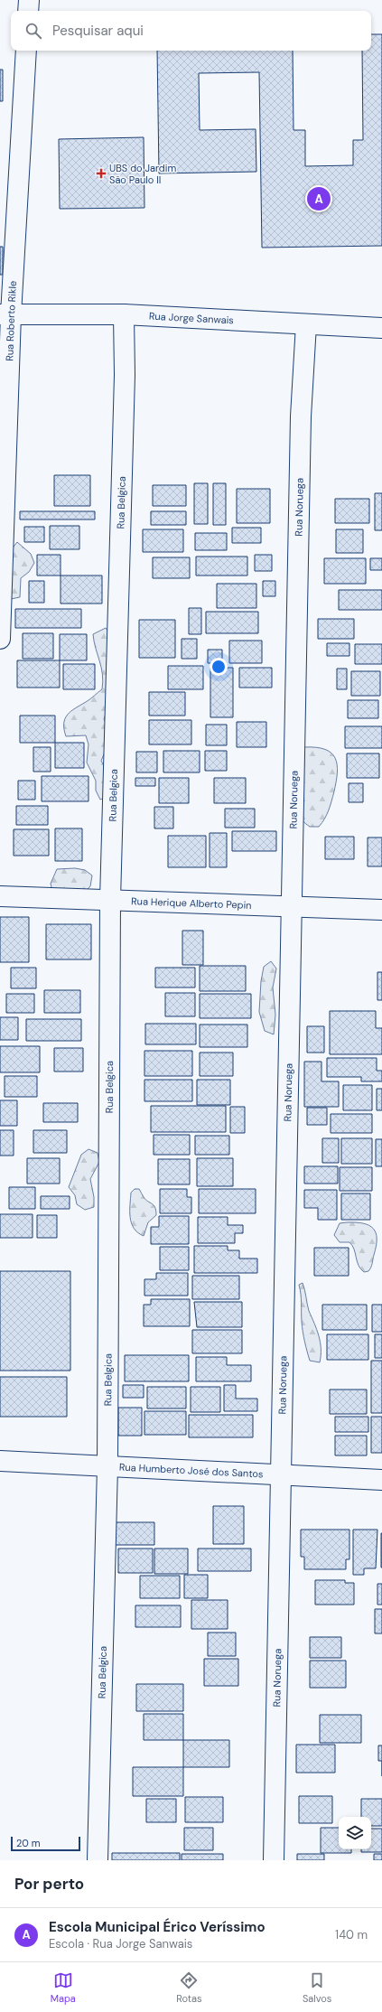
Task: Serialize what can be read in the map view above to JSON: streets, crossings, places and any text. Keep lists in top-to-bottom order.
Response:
{
  "streets": {
    "street": [
      "Rua Jorge Sanwais",
      "Rua Roberto Rikle",
      "Rua Belgica",
      "Rua Noruega",
      "Rua Herique Alberto Pepin",
      "Rua Humberto José dos Santos"
    ]
  },
  "crossings": [
    ["Rua Jorge Sanwais", "Rua Roberto Rikle"],
    ["Rua Jorge Sanwais", "Rua Belgica"],
    ["Rua Jorge Sanwais", "Rua Noruega"],
    ["Rua Belgica", "Rua Herique Alberto Pepin"],
    ["Rua Belgica", "Rua Humberto José dos Santos"],
    ["Rua Noruega", "Rua Herique Alberto Pepin"],
    ["Rua Noruega", "Rua Humberto José dos Santos"]
  ],
  "places": {
    "health": ["UBS do Jardim São Paulo II"]
  },
  "scale_bar": "20 m",
  "page": {
    "search": "Pesquisar aqui",
    "pins": "A",
    "scale": "20 m",
    "heading": "Por perto",
    "list": [
      {
        "mark": "A",
        "name": "Escola Municipal Érico Veríssimo",
        "note": "Escola · Rua Jorge Sanwais",
        "value": "140 m"
      }
    ],
    "nav": ["Mapa", "Rotas", "Salvos"]
  }
}
